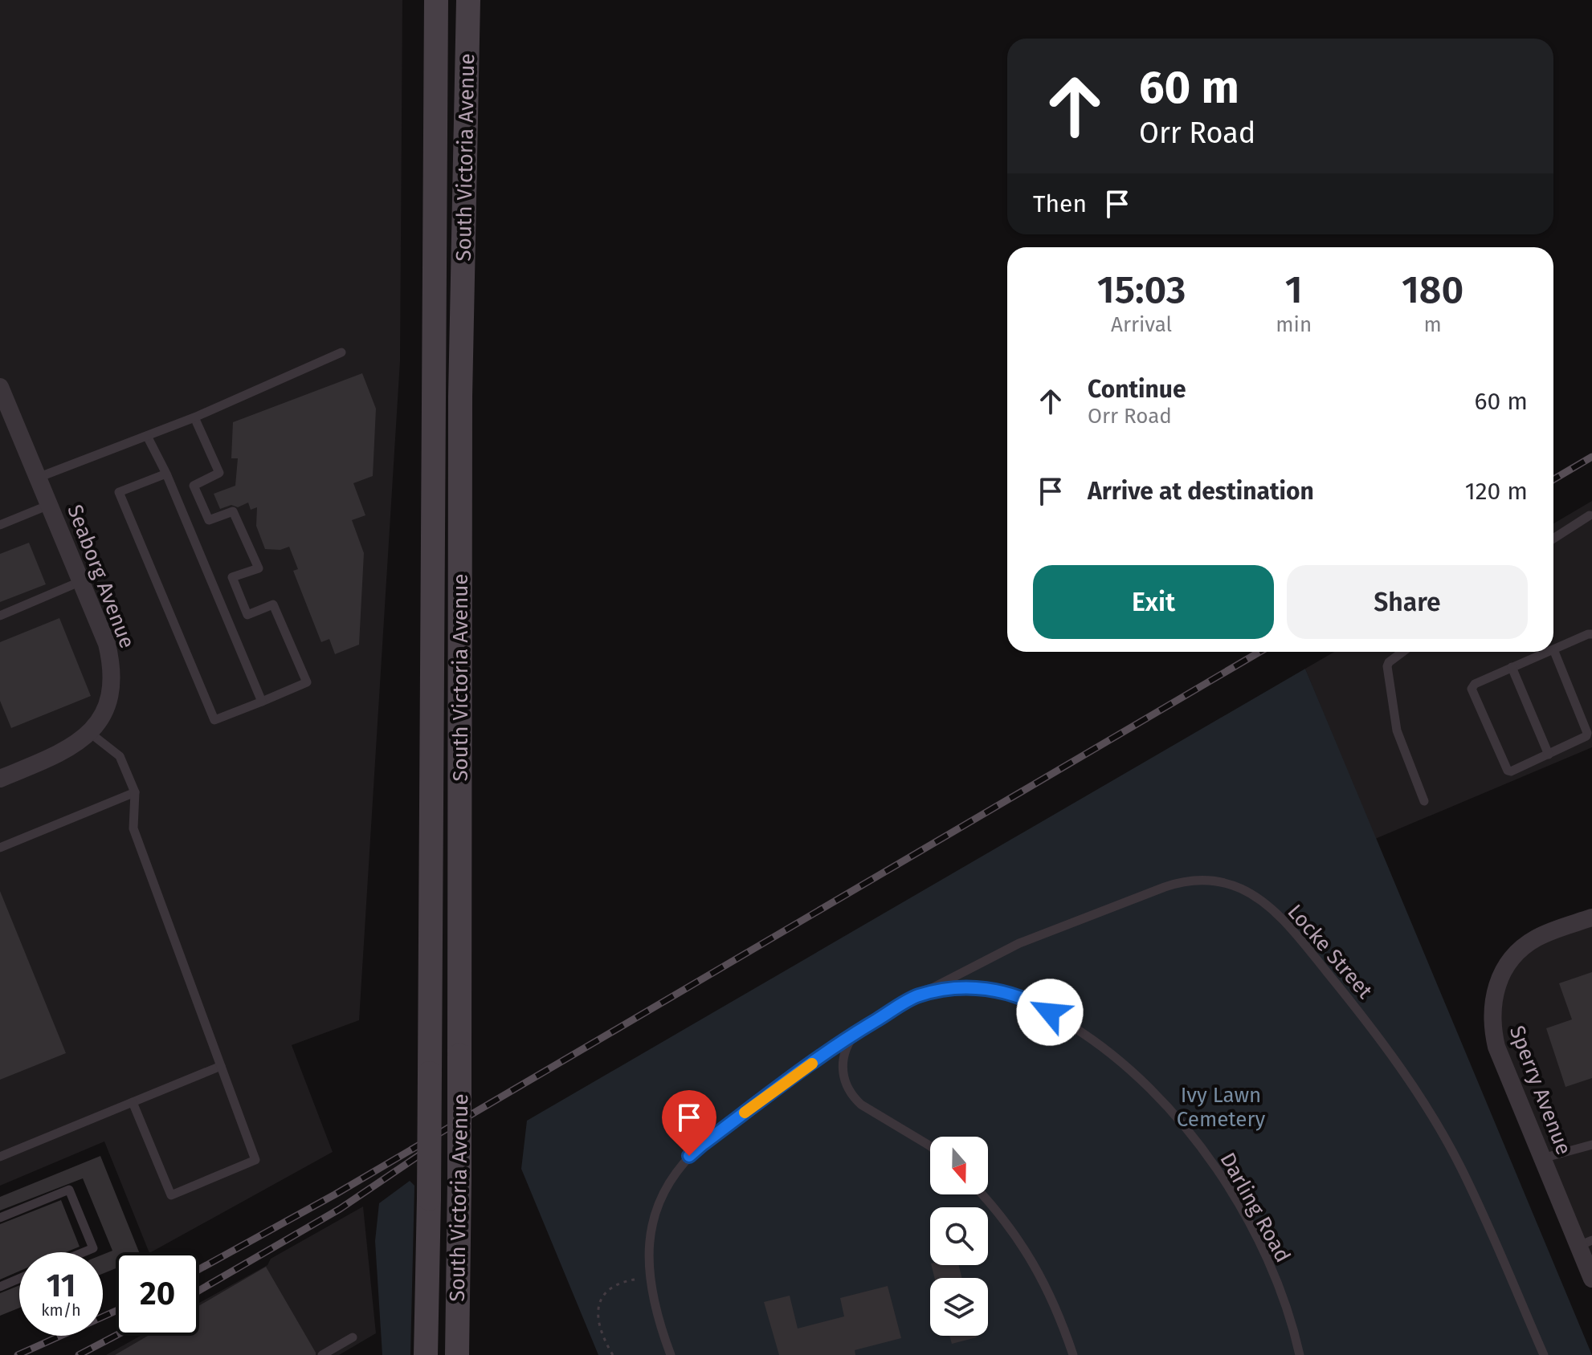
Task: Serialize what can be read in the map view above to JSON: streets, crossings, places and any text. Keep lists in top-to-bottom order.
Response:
{
  "streets": {
    "main road": ["South Victoria Avenue"],
    "street": ["Seaborg Avenue", "Sperry Avenue"],
    "lane": ["Locke Street", "Darling Road"]
  },
  "crossings": [
    ["Locke Street", "Darling Road"]
  ],
  "parks": ["Ivy Lawn Cemetery"],
  "north": "bottom",
  "page": {
    "turn": ["60 m", "Orr Road"],
    "then": "Then",
    "eta": [
      "15:03",
      "Arrival",
      "1",
      "min",
      "180",
      "m"
    ],
    "list": [
      {
        "name": "Continue",
        "note": "Orr Road",
        "value": "60 m"
      },
      {
        "name": "Arrive at destination",
        "value": "120 m"
      }
    ],
    "buttons": ["Exit", "Share"],
    "speed": "11 km/h",
    "limit": "20"
  }
}
